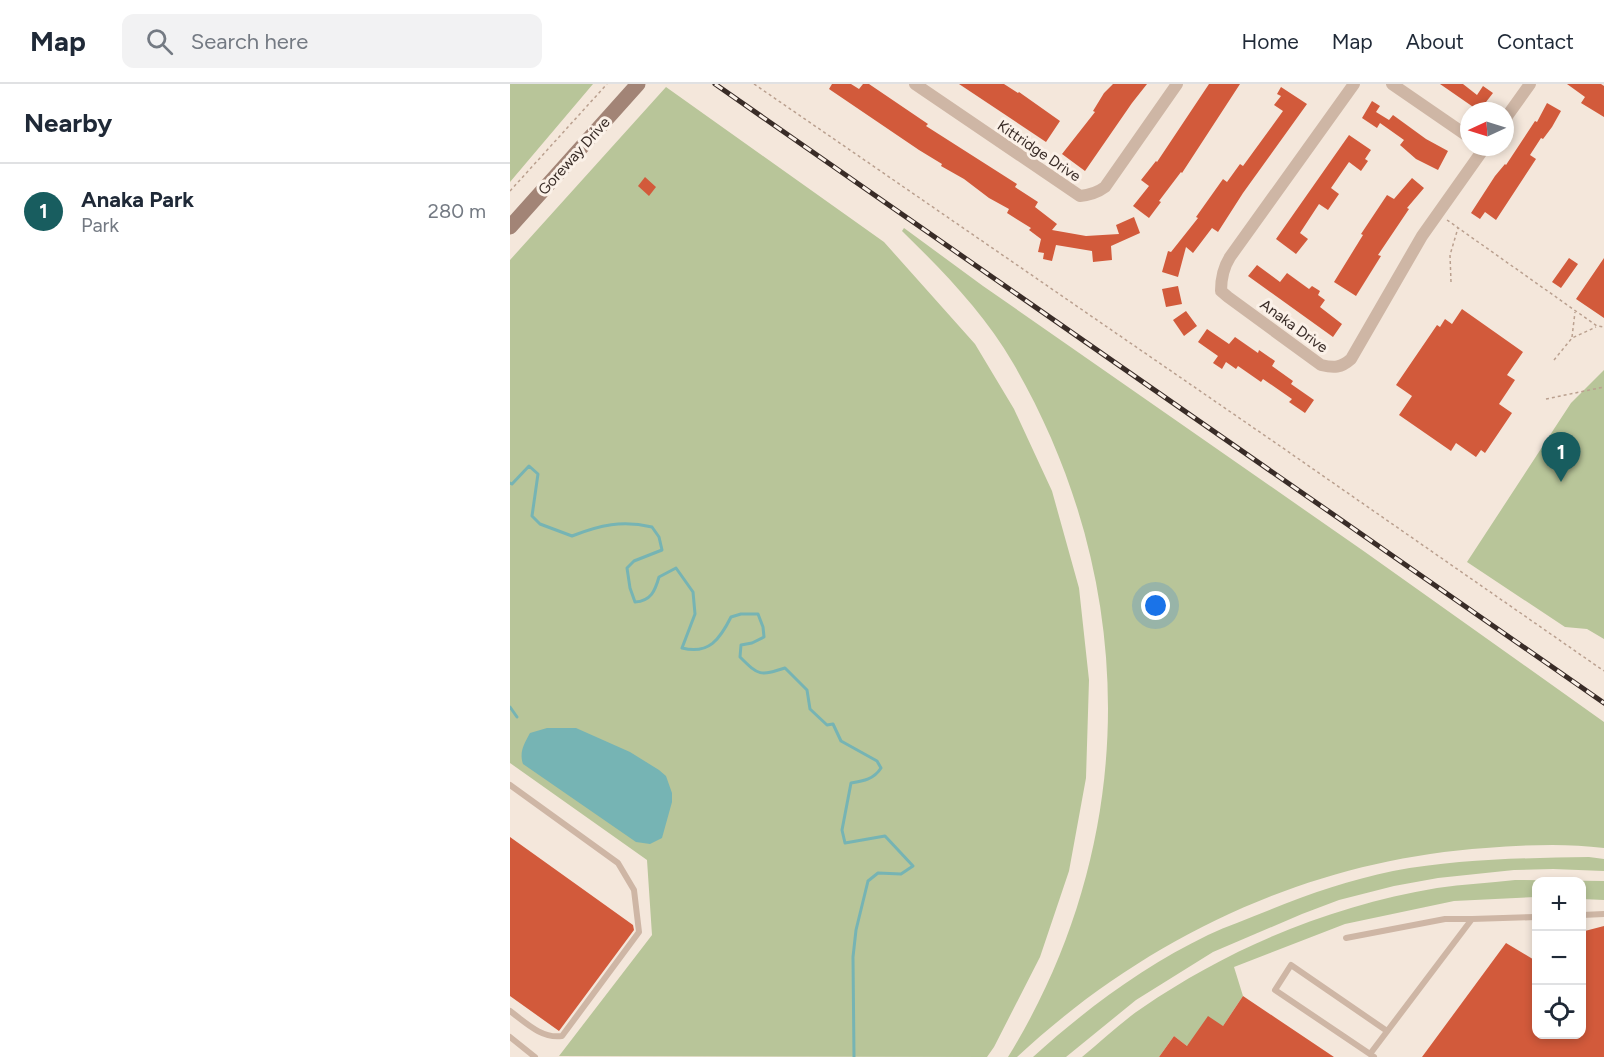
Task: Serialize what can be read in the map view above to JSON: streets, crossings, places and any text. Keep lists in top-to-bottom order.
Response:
{
  "streets": {
    "main road": ["Goreway Drive"],
    "street": ["Kittridge Drive", "Anaka Drive"]
  },
  "north": "left",
  "page": {
    "header": "Map",
    "search": "Search here",
    "nav": [
      "Home",
      "Map",
      "About",
      "Contact"
    ],
    "heading": "Nearby",
    "list": [
      {
        "mark": "1",
        "name": "Anaka Park",
        "note": "Park",
        "value": "280 m"
      }
    ],
    "pins": "1",
    "map_buttons": ["+", "−"]
  }
}
